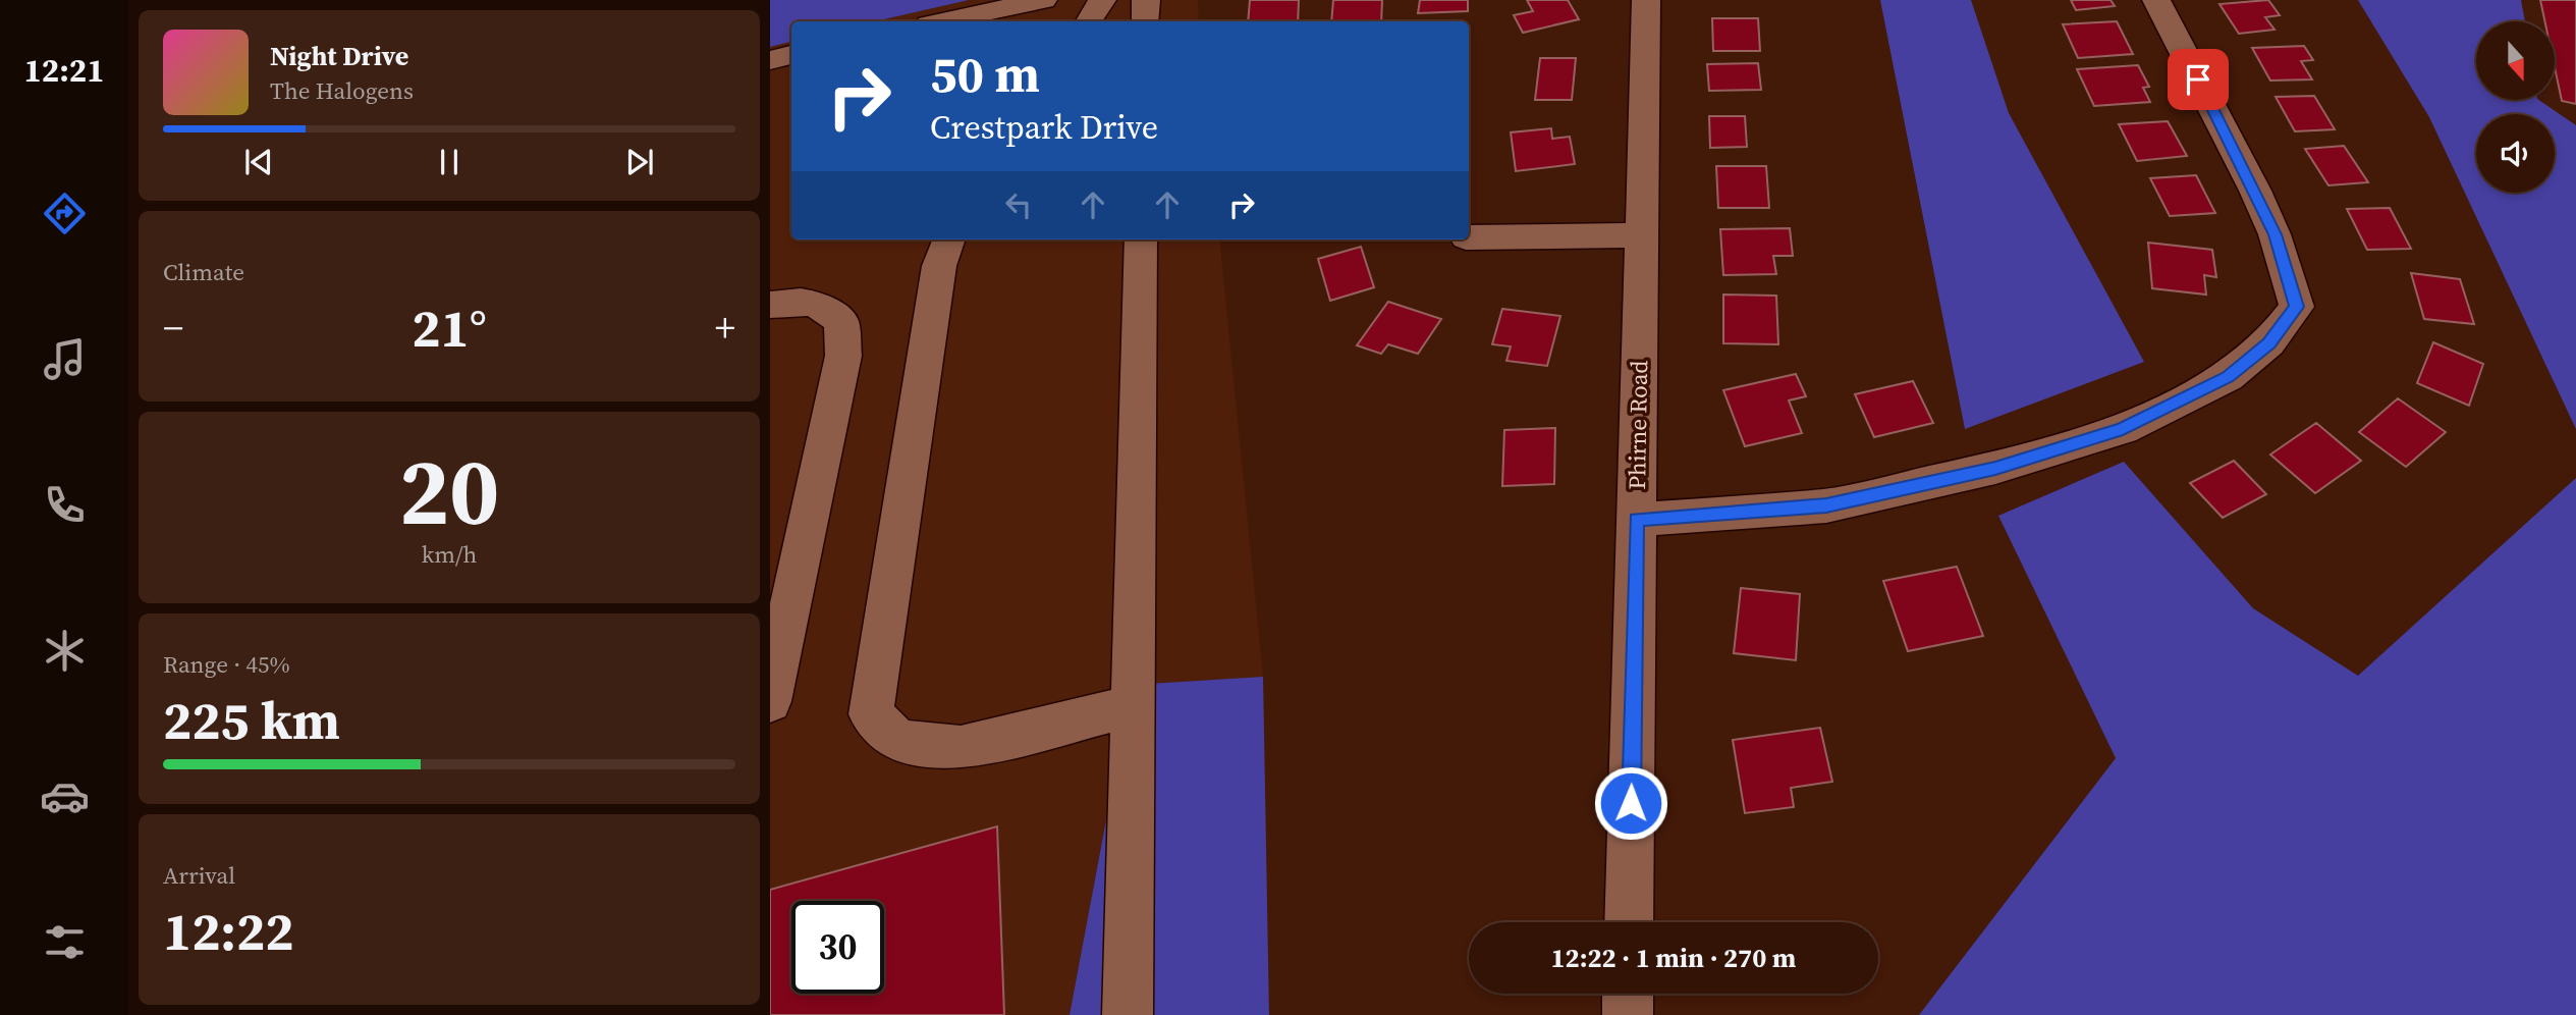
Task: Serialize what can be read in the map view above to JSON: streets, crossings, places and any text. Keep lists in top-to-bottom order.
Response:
{
  "streets": {
    "street": ["Phirne Road"]
  },
  "north": "bottom",
  "page": {
    "tabs": "12:21",
    "turn": ["50 m", "Crestpark Drive"],
    "song": ["Night Drive", "The Halogens"],
    "tile": [
      "Climate",
      ["20", "km/h"],
      ["Range · 45%", "225 km"],
      ["Arrival", "12:22"]
    ],
    "heat": ["−", "21°", "+"],
    "limit": "30",
    "trip": "12:22 · 1 min · 270 m"
  }
}
